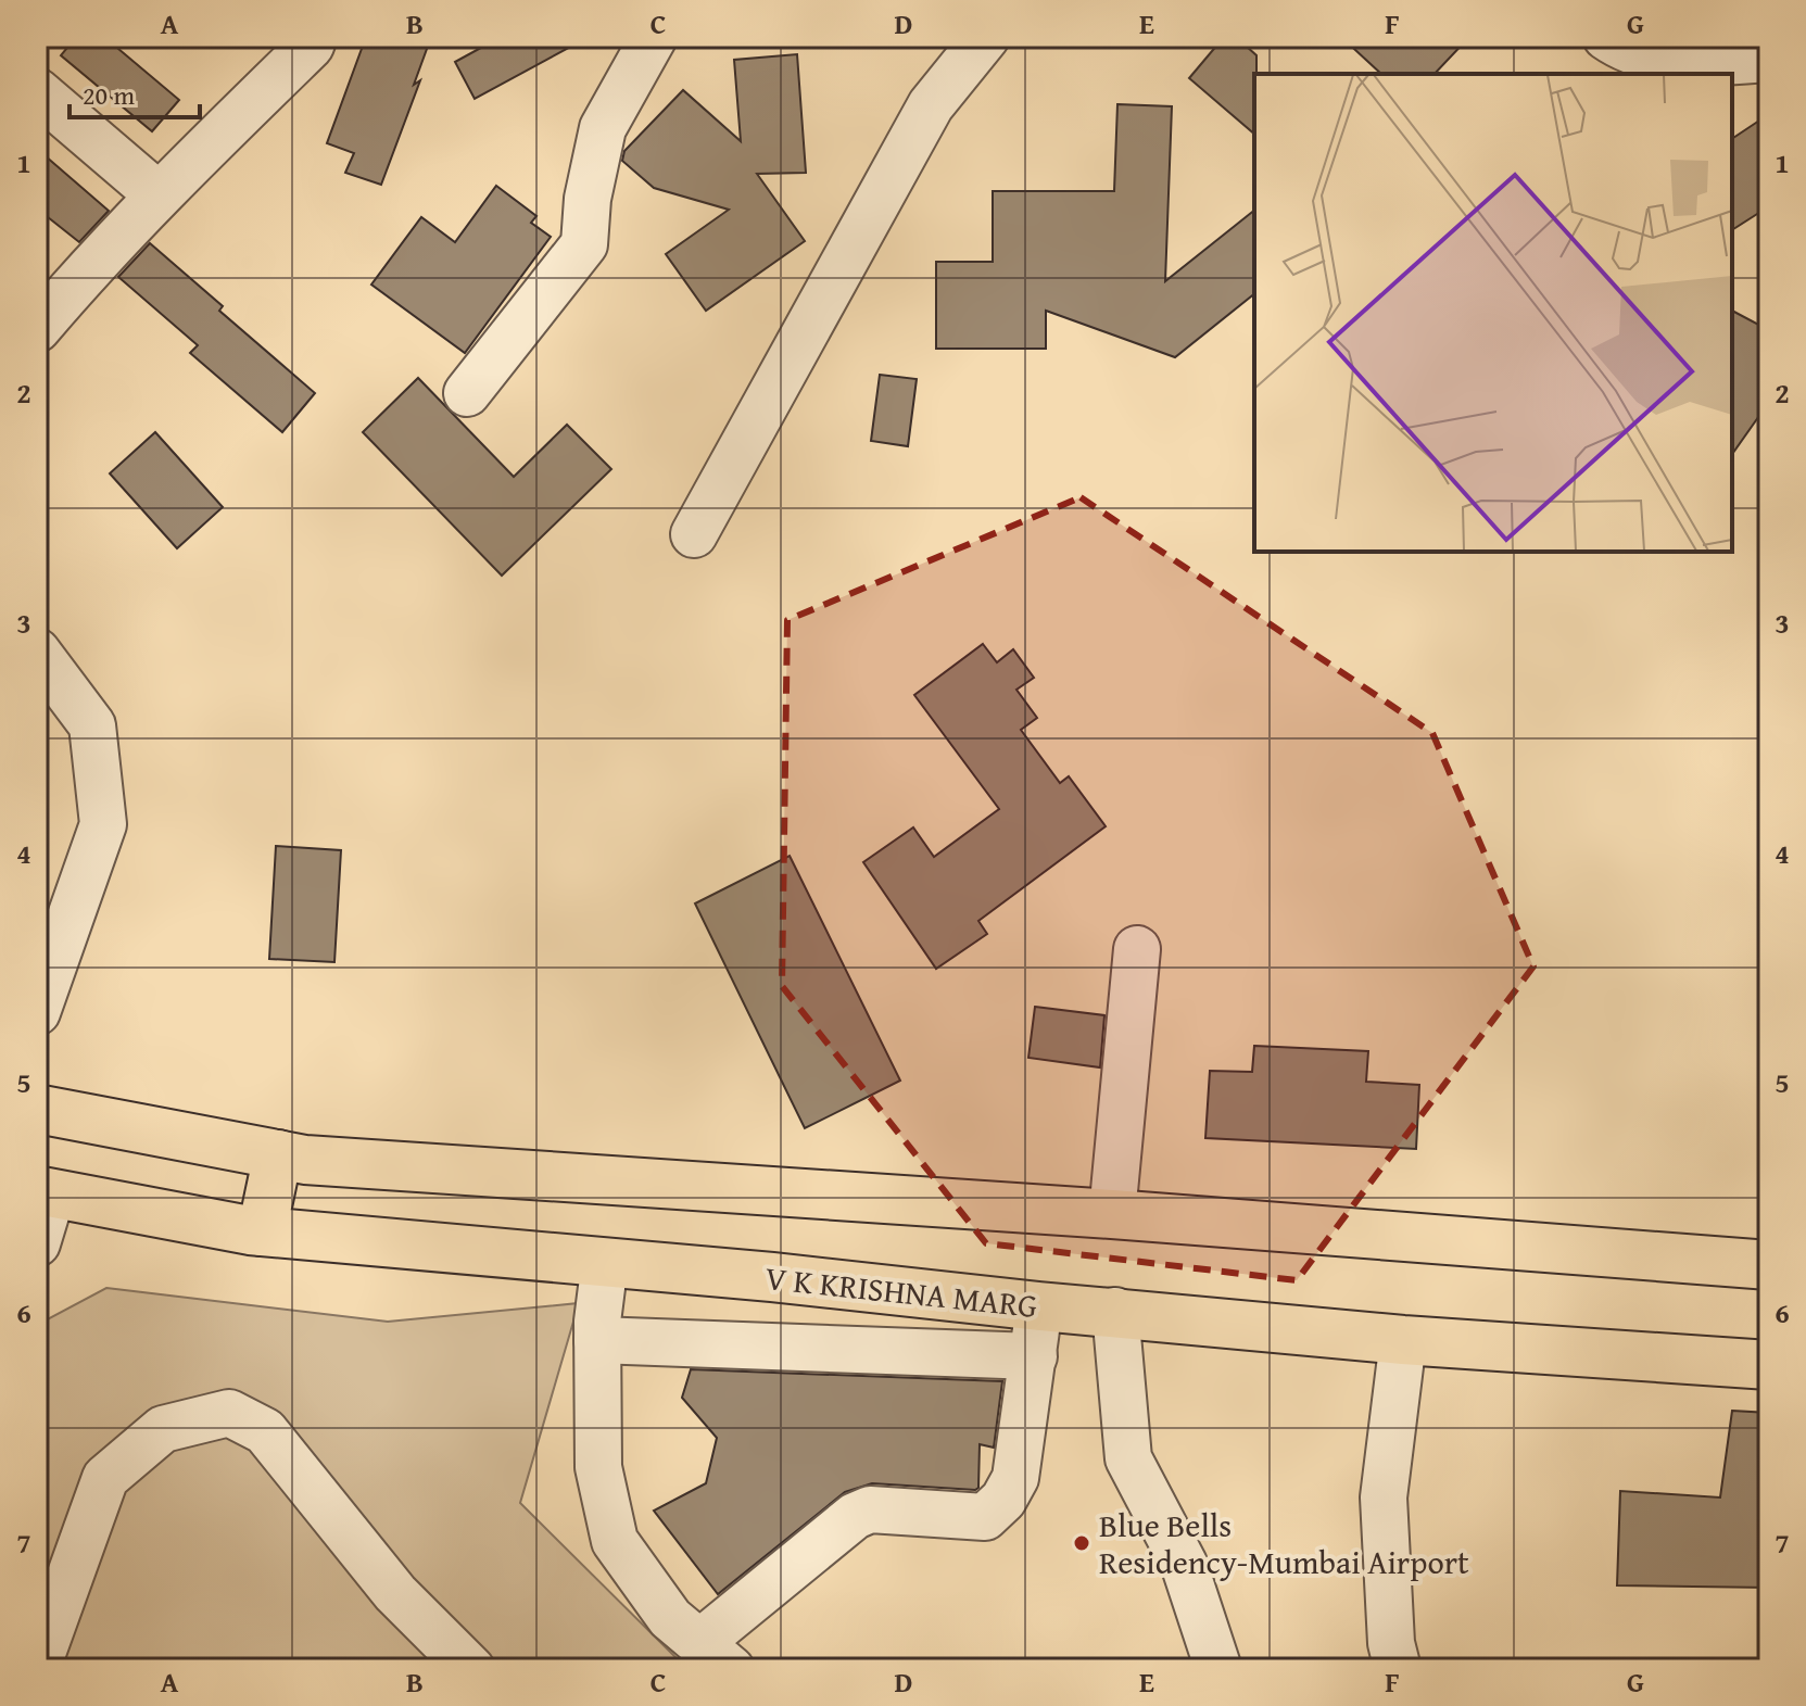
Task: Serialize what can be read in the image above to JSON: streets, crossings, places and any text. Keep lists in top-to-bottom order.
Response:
{
  "streets": {
    "main road": ["V K KRISHNA MARG"]
  },
  "places": ["Blue Bells Residency-Mumbai Airport"],
  "scale_bar": "20 m",
  "grid": {
    "columns": [
      "A",
      "B",
      "C",
      "D",
      "E",
      "F",
      "G"
    ],
    "rows": [
      "1",
      "2",
      "3",
      "4",
      "5",
      "6",
      "7"
    ]
  }
}
